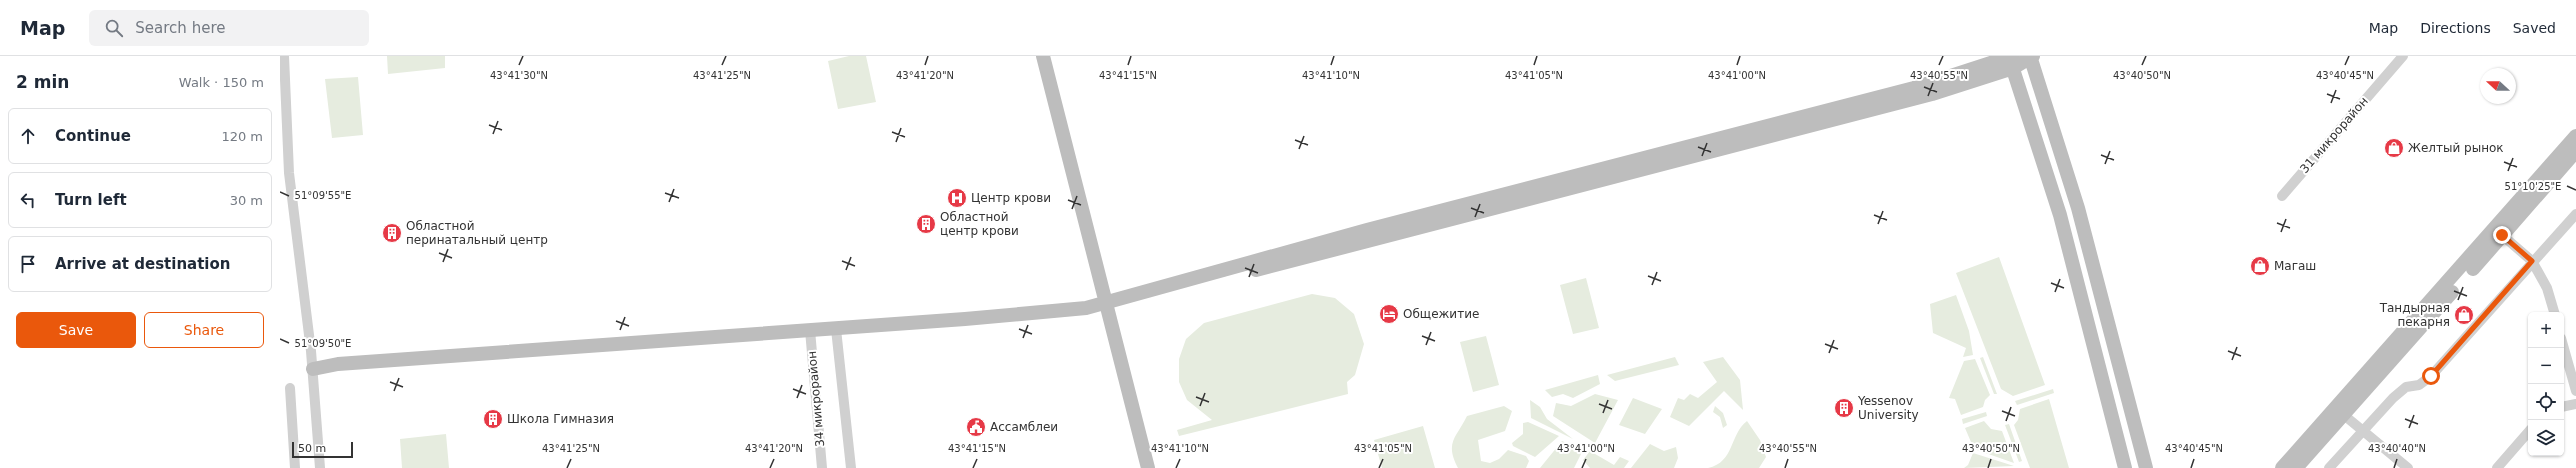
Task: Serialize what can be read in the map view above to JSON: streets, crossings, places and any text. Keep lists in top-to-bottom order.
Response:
{
  "streets": {
    "street": ["31 микрорайон", "34 микрорайон"]
  },
  "places": {
    "shop": ["Желтый рынок", "Магаш", "Тандырная пекарня"],
    "hospital": ["Центр крови"],
    "building": [
      "Областной центр крови",
      "Областной перинатальный центр",
      "Yessenov University",
      "Школа Гимназия"
    ],
    "hotel": ["Общежитие"],
    "public building": ["Ассамблеи"]
  },
  "scale_bar": "50 m",
  "north": "left",
  "page": {
    "header": "Map",
    "search": "Search here",
    "nav": ["Map", "Directions", "Saved"],
    "heading": ["2 min", "Walk · 150 m"],
    "list": [
      ["Continue", "120 m"],
      ["Turn left", "30 m"],
      "Arrive at destination"
    ],
    "buttons": ["Save", "Share"],
    "map_buttons": ["+", "−"],
    "scale": "50 m"
  },
  "coordinates": [
    "43°41'30\"N",
    "43°41'25\"N",
    "43°41'20\"N",
    "43°41'15\"N",
    "43°41'10\"N",
    "43°41'05\"N",
    "43°41'00\"N",
    "43°40'55\"N",
    "43°40'50\"N",
    "43°40'45\"N",
    "51°10'25\"E",
    "51°09'55\"E",
    "51°09'50\"E",
    "43°40'40\"N"
  ]
}
